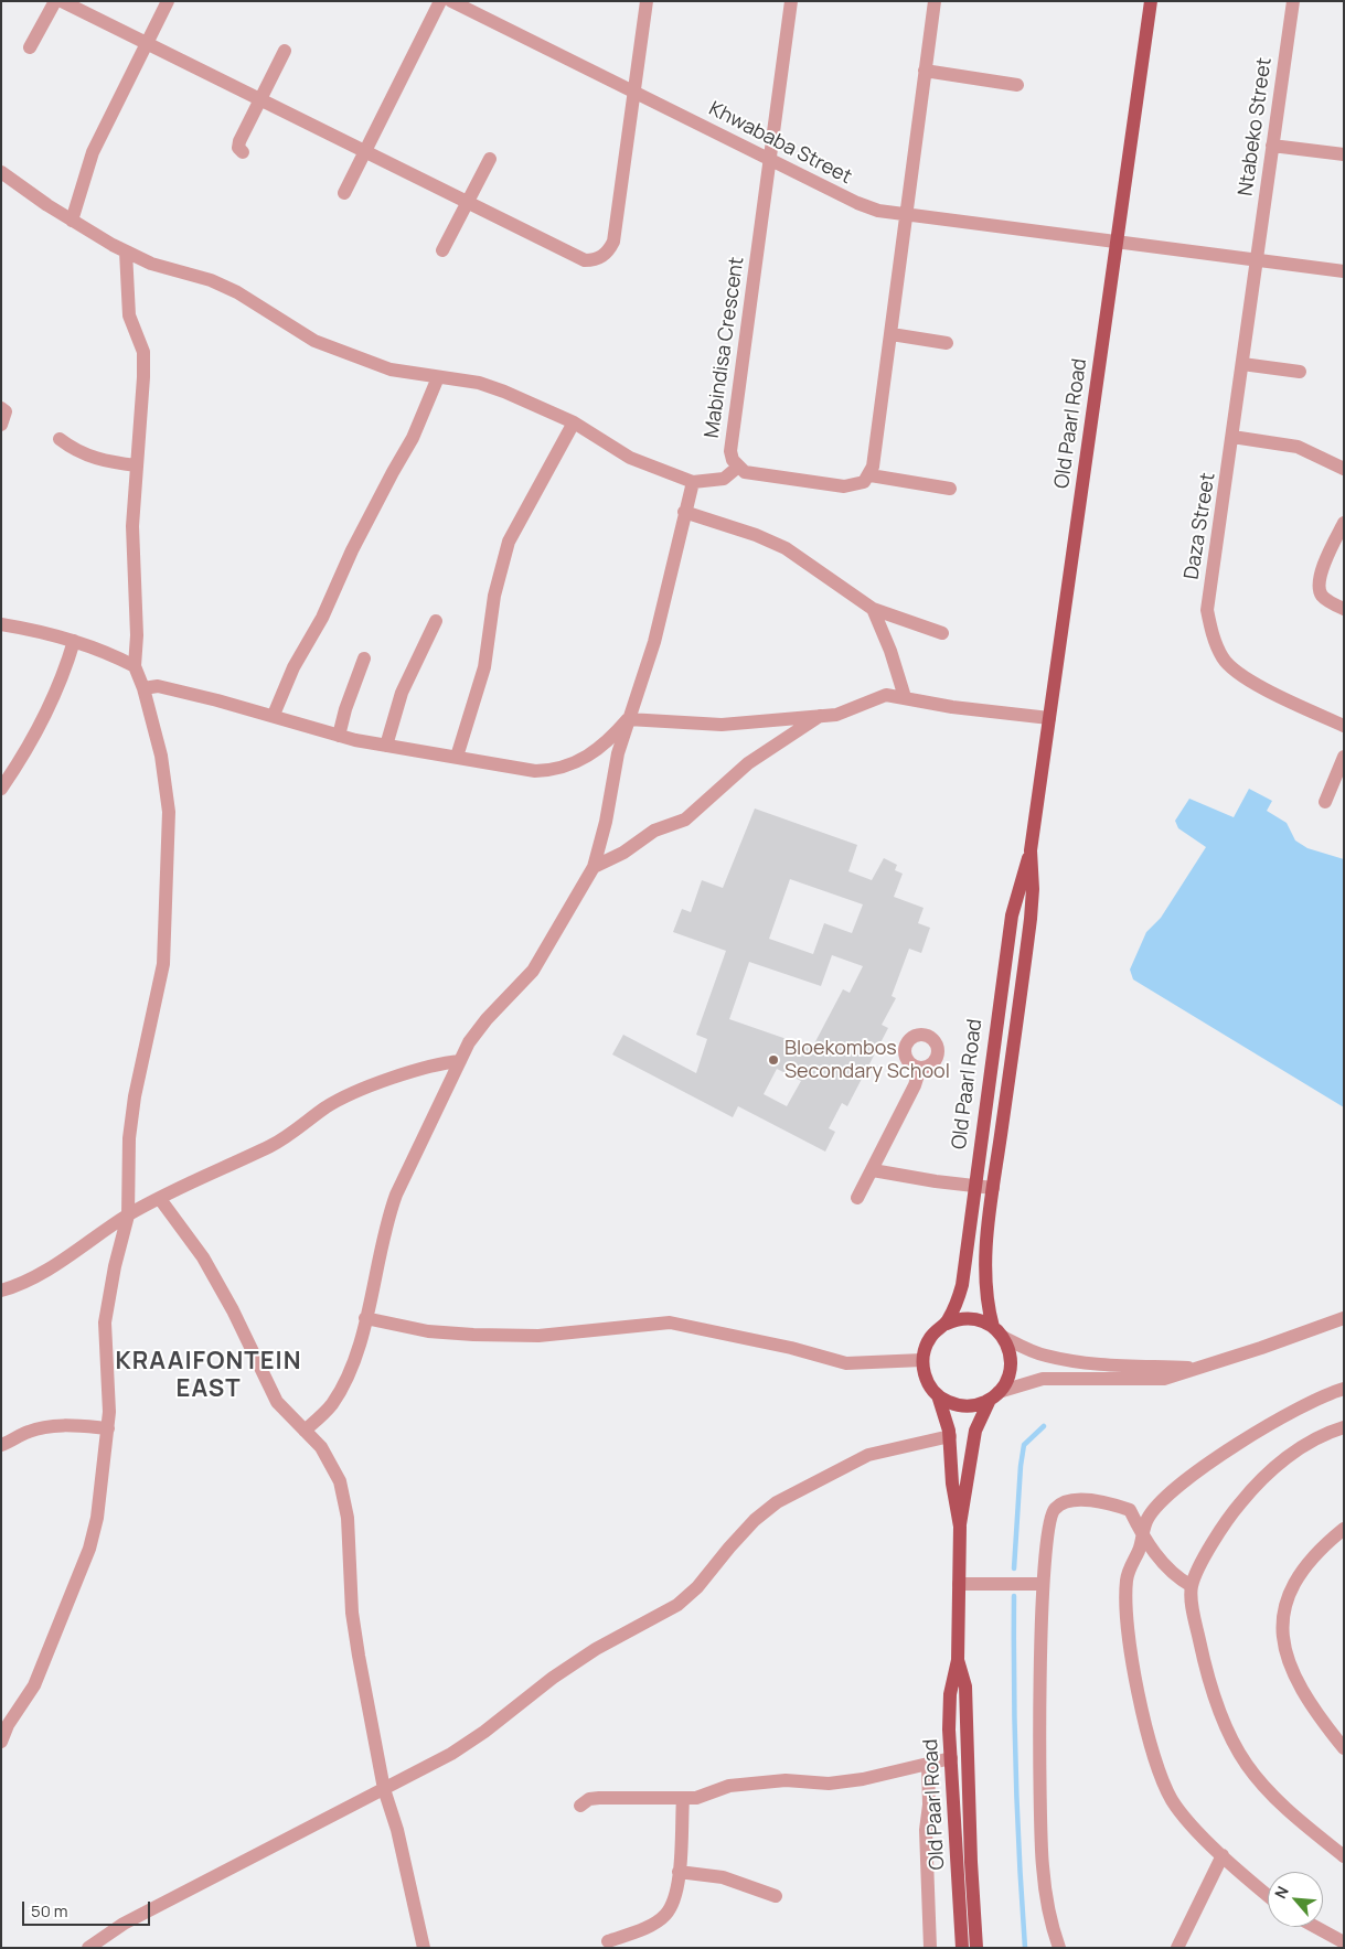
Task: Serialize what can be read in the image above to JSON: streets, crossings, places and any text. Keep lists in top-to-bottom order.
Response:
{
  "streets": {
    "main road": ["Old Paarl Road"],
    "street": [
      "Ntabeko Street",
      "Khwababa Street",
      "Mabindisa Crescent",
      "Daza Street"
    ]
  },
  "crossings": [
    ["Ntabeko Street", "Khwababa Street"],
    ["Ntabeko Street", "Daza Street"],
    ["Khwababa Street", "Mabindisa Crescent"],
    ["Khwababa Street", "Old Paarl Road"],
    ["Khwababa Street", "Daza Street"]
  ],
  "districts": ["KRAAIFONTEIN EAST"],
  "places": ["Bloekombos Secondary School"],
  "scale_bar": "50 m",
  "north": "top left"
}
